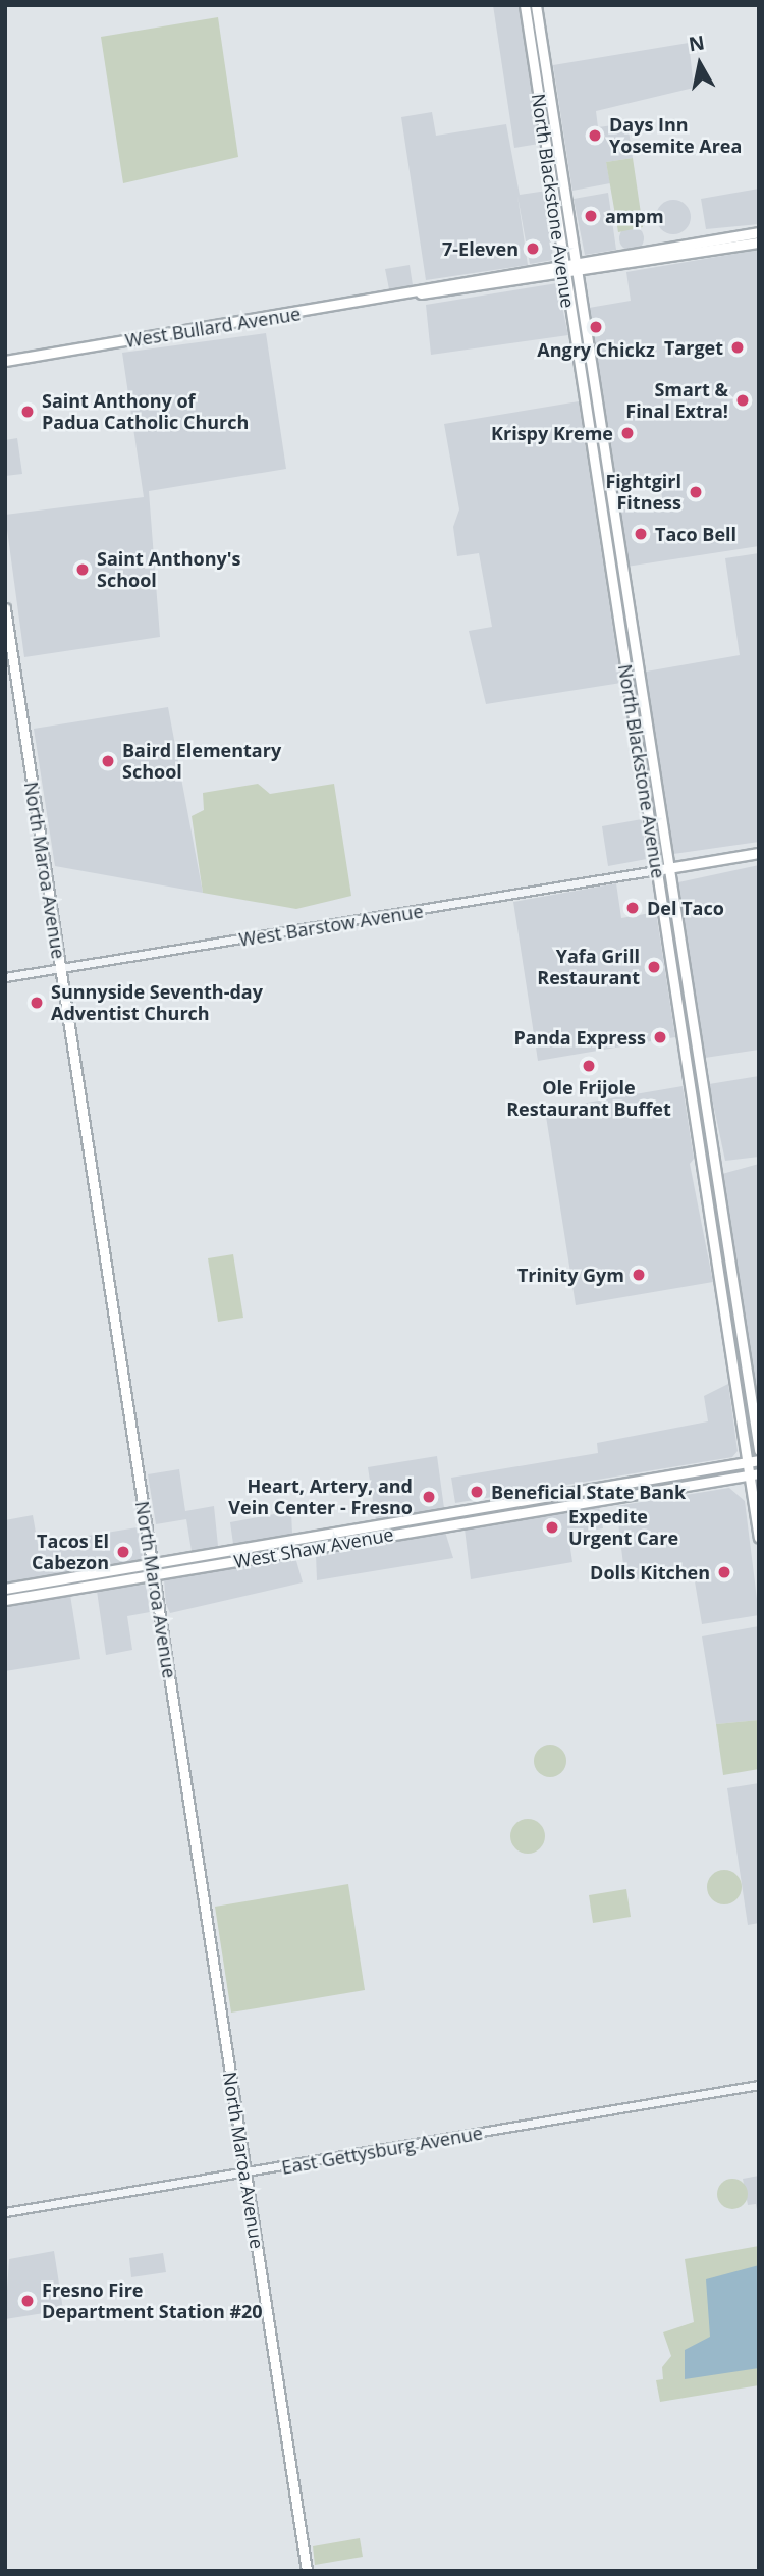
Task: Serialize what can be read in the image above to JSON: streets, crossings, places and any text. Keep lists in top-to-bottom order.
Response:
{
  "streets": {
    "main road": [
      "North Blackstone Avenue",
      "West Bullard Avenue",
      "North Maroa Avenue",
      "West Shaw Avenue"
    ],
    "street": ["West Barstow Avenue", "East Gettysburg Avenue"]
  },
  "crossings": [
    ["North Blackstone Avenue", "West Bullard Avenue"],
    ["North Blackstone Avenue", "West Barstow Avenue"],
    ["North Blackstone Avenue", "West Shaw Avenue"],
    ["North Maroa Avenue", "West Barstow Avenue"],
    ["North Maroa Avenue", "West Shaw Avenue"],
    ["North Maroa Avenue", "East Gettysburg Avenue"]
  ],
  "places": [
    "Days Inn Yosemite Area",
    "ampm",
    "7-Eleven",
    "Angry Chickz",
    "Target",
    "Smart & Final Extra!",
    "Saint Anthony of Padua Catholic Church",
    "Krispy Kreme",
    "Fightgirl Fitness",
    "Taco Bell",
    "Saint Anthony's School",
    "Baird Elementary School",
    "Del Taco",
    "Yafa Grill Restaurant",
    "Sunnyside Seventh-day Adventist Church",
    "Panda Express",
    "Ole Frijole Restaurant Buffet",
    "Trinity Gym",
    "Beneficial State Bank",
    "Heart, Artery, and Vein Center - Fresno",
    "Expedite Urgent Care",
    "Tacos El Cabezon",
    "Dolls Kitchen",
    "Fresno Fire Department Station #20"
  ],
  "north": "top"
}
